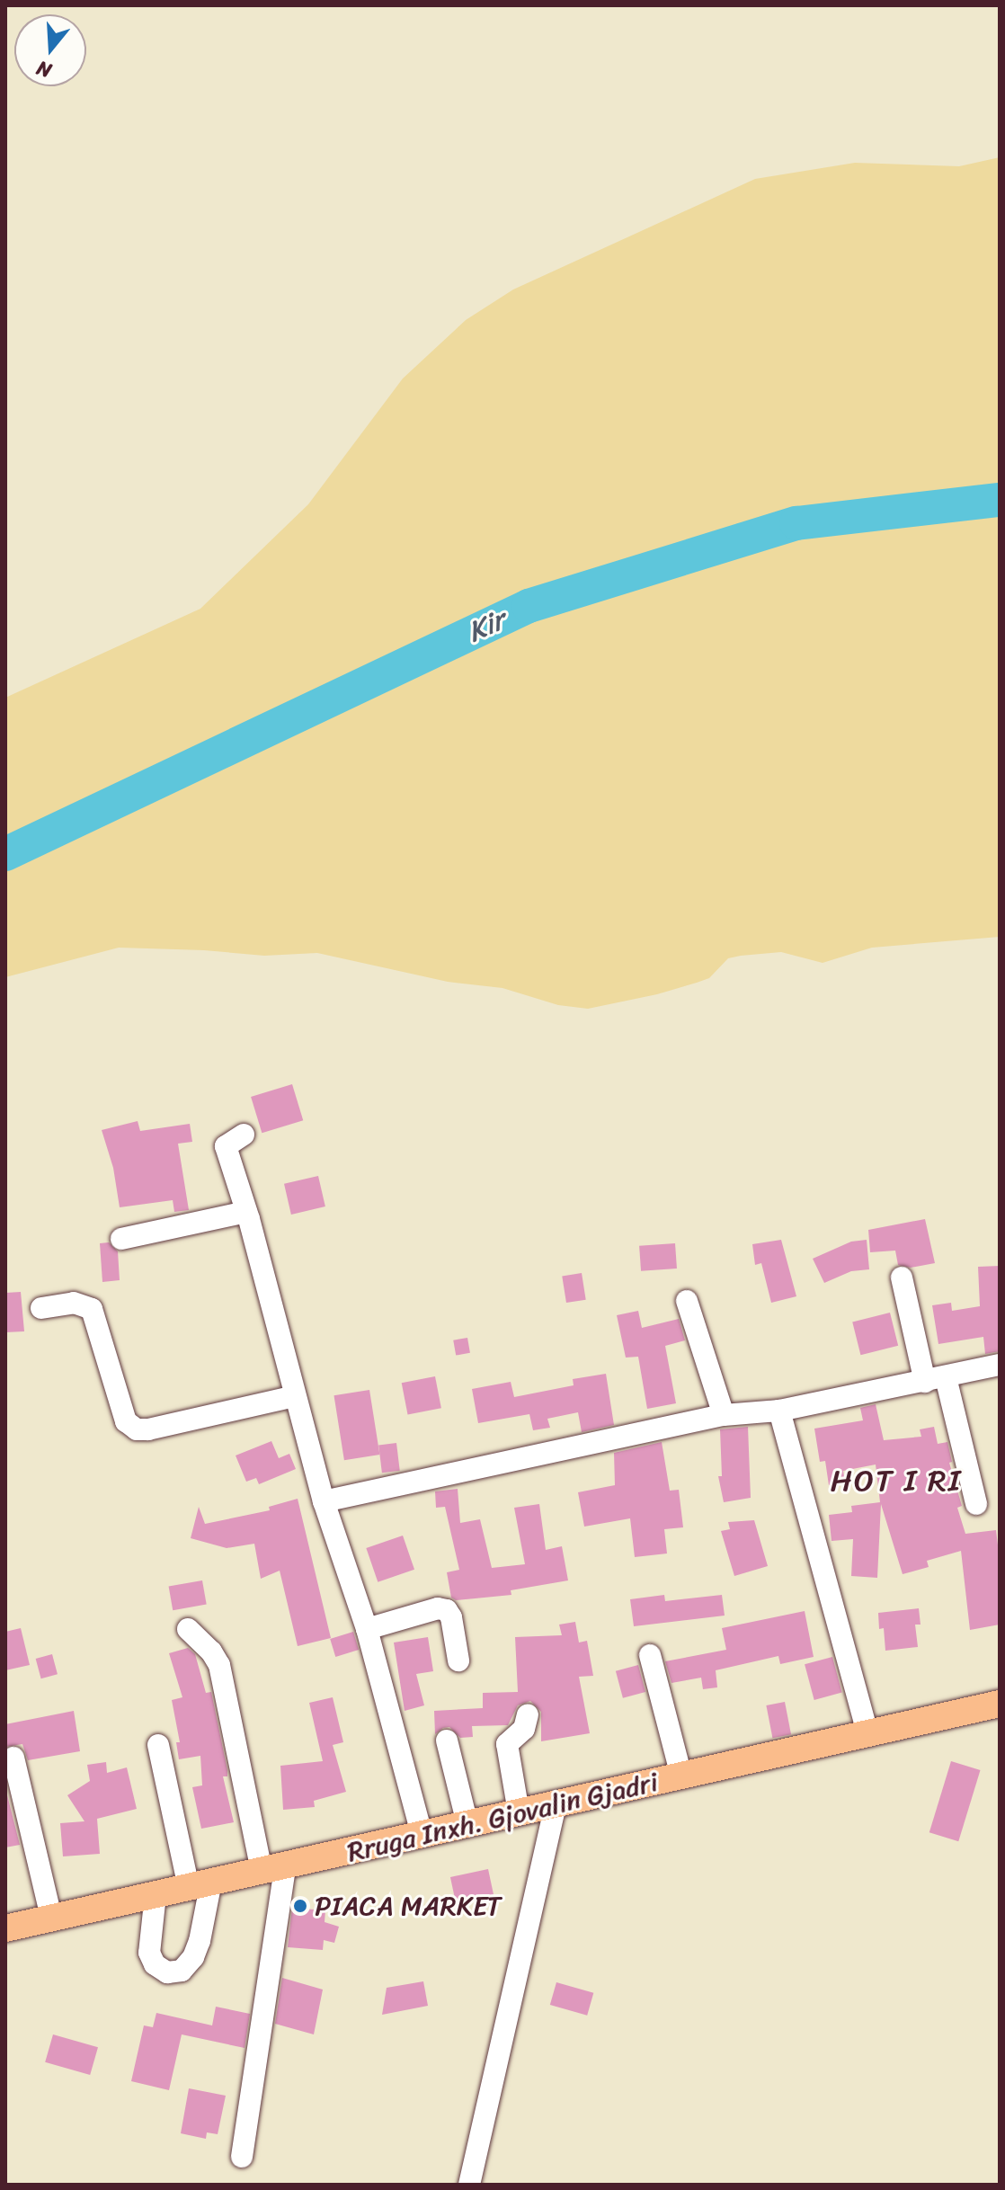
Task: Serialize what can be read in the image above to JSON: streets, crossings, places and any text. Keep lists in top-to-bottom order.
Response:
{
  "streets": {
    "main road": ["Rruga Inxh. Gjovalin Gjadri"]
  },
  "districts": ["HOT I RI"],
  "water": ["Kir"],
  "places": ["PIACA MARKET"],
  "north": "bottom"
}
